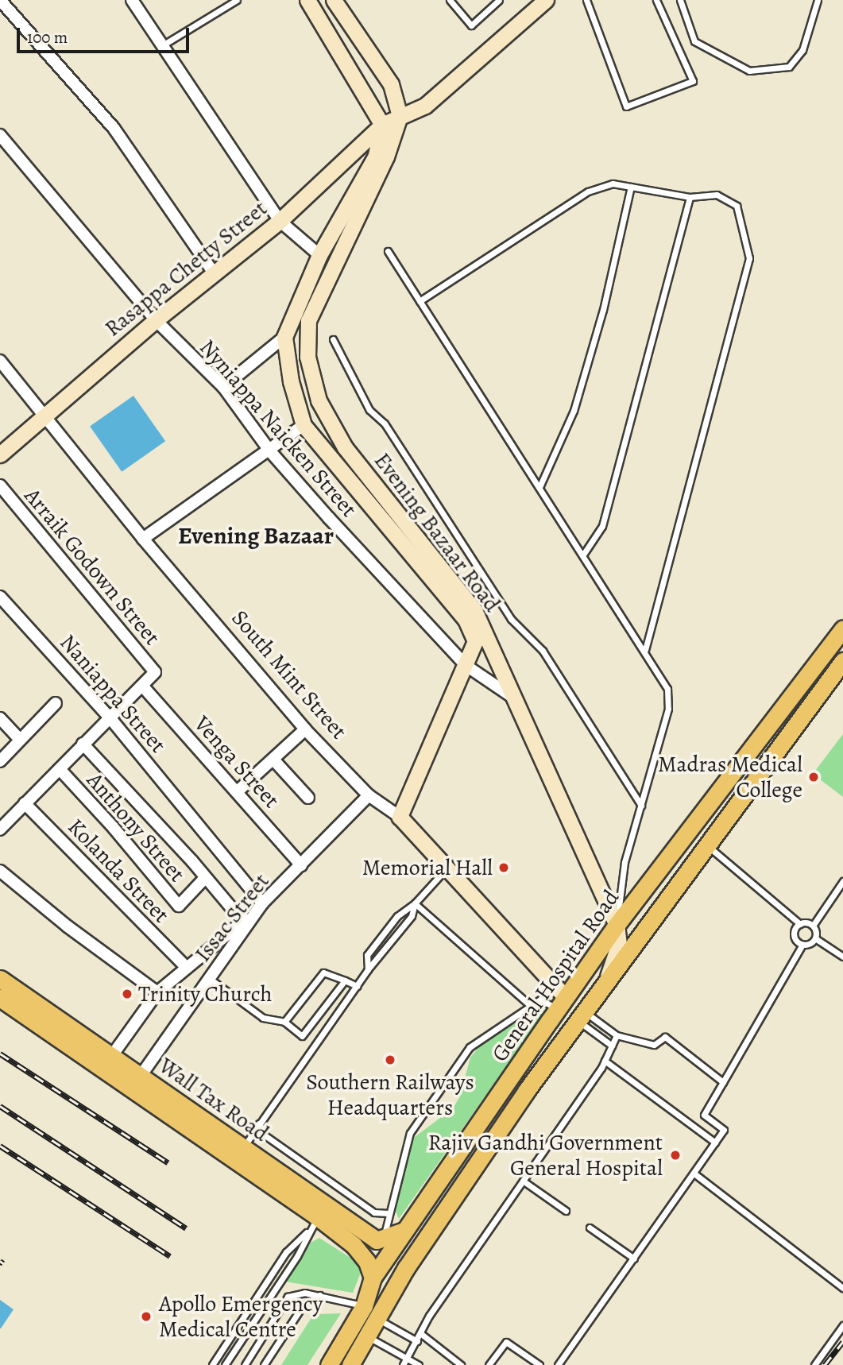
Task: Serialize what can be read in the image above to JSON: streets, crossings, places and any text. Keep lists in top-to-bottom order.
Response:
{
  "streets": {
    "main road": [
      "Rasappa Chetty Street",
      "Evening Bazaar Road",
      "South Mint Street",
      "General Hospital Road",
      "Wall Tax Road"
    ],
    "street": [
      "Nyniappa Naicken Street",
      "Arraik Godown Street",
      "Naniappa Street",
      "Venga Street",
      "Anthony Street",
      "Kolanda Street",
      "Issac Street"
    ]
  },
  "crossings": [
    ["Rasappa Chetty Street", "Nyniappa Naicken Street"],
    ["Rasappa Chetty Street", "Evening Bazaar Road"],
    ["Rasappa Chetty Street", "South Mint Street"],
    ["Nyniappa Naicken Street", "Evening Bazaar Road"],
    ["Evening Bazaar Road", "General Hospital Road"],
    ["Arraik Godown Street", "Venga Street"],
    ["South Mint Street", "Issac Street"],
    ["South Mint Street", "General Hospital Road"],
    ["Naniappa Street", "Issac Street"],
    ["Venga Street", "Issac Street"],
    ["Issac Street", "Wall Tax Road"],
    ["General Hospital Road", "Wall Tax Road"]
  ],
  "districts": ["Evening Bazaar"],
  "places": [
    "Madras Medical College",
    "Memorial Hall",
    "Trinity Church",
    "Southern Railways Headquarters",
    "Rajiv Gandhi Government General Hospital",
    "Apollo Emergency Medical Centre"
  ],
  "scale_bar": "100 m"
}
